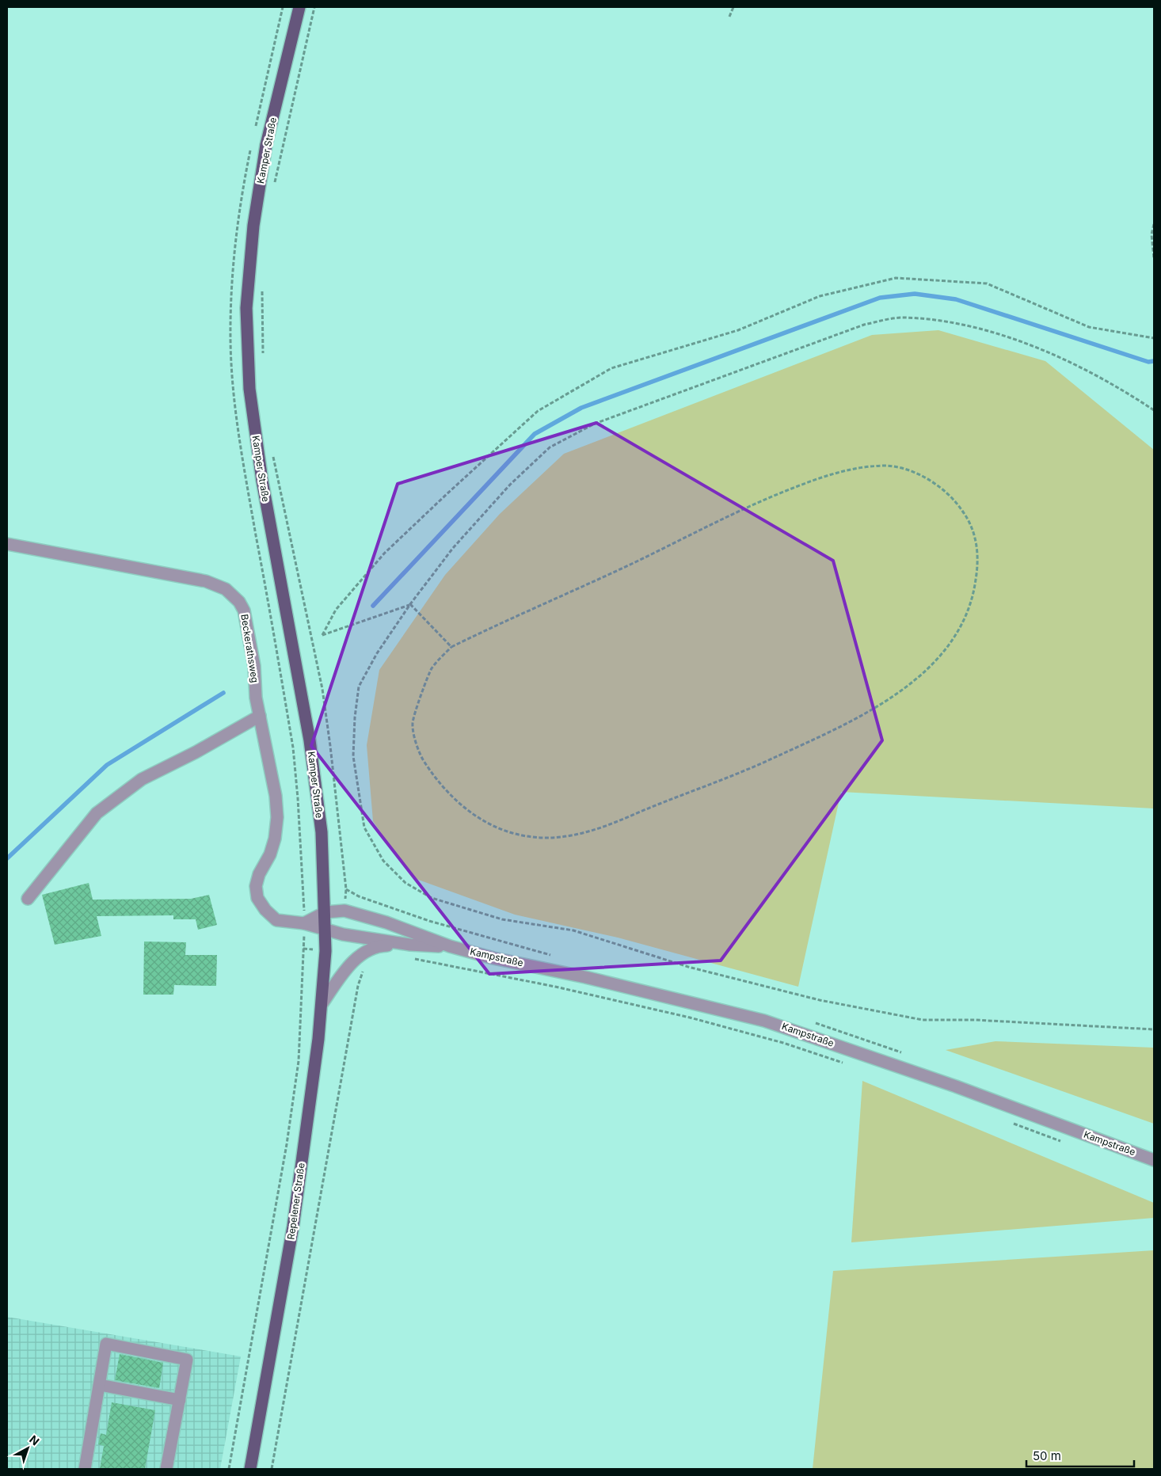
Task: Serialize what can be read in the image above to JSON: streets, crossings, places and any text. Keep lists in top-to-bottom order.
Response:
{
  "streets": {
    "main road": ["Kamper Straße", "Repelener Straße"],
    "street": ["Beckerathsweg", "Kampstraße"]
  },
  "crossings": [
    ["Kamper Straße", "Beckerathsweg"],
    ["Kamper Straße", "Kampstraße"],
    ["Kamper Straße", "Repelener Straße"],
    ["Beckerathsweg", "Kampstraße"],
    ["Beckerathsweg", "Repelener Straße"],
    ["Kampstraße", "Repelener Straße"]
  ],
  "scale_bar": "50 m",
  "north": "top right"
}
